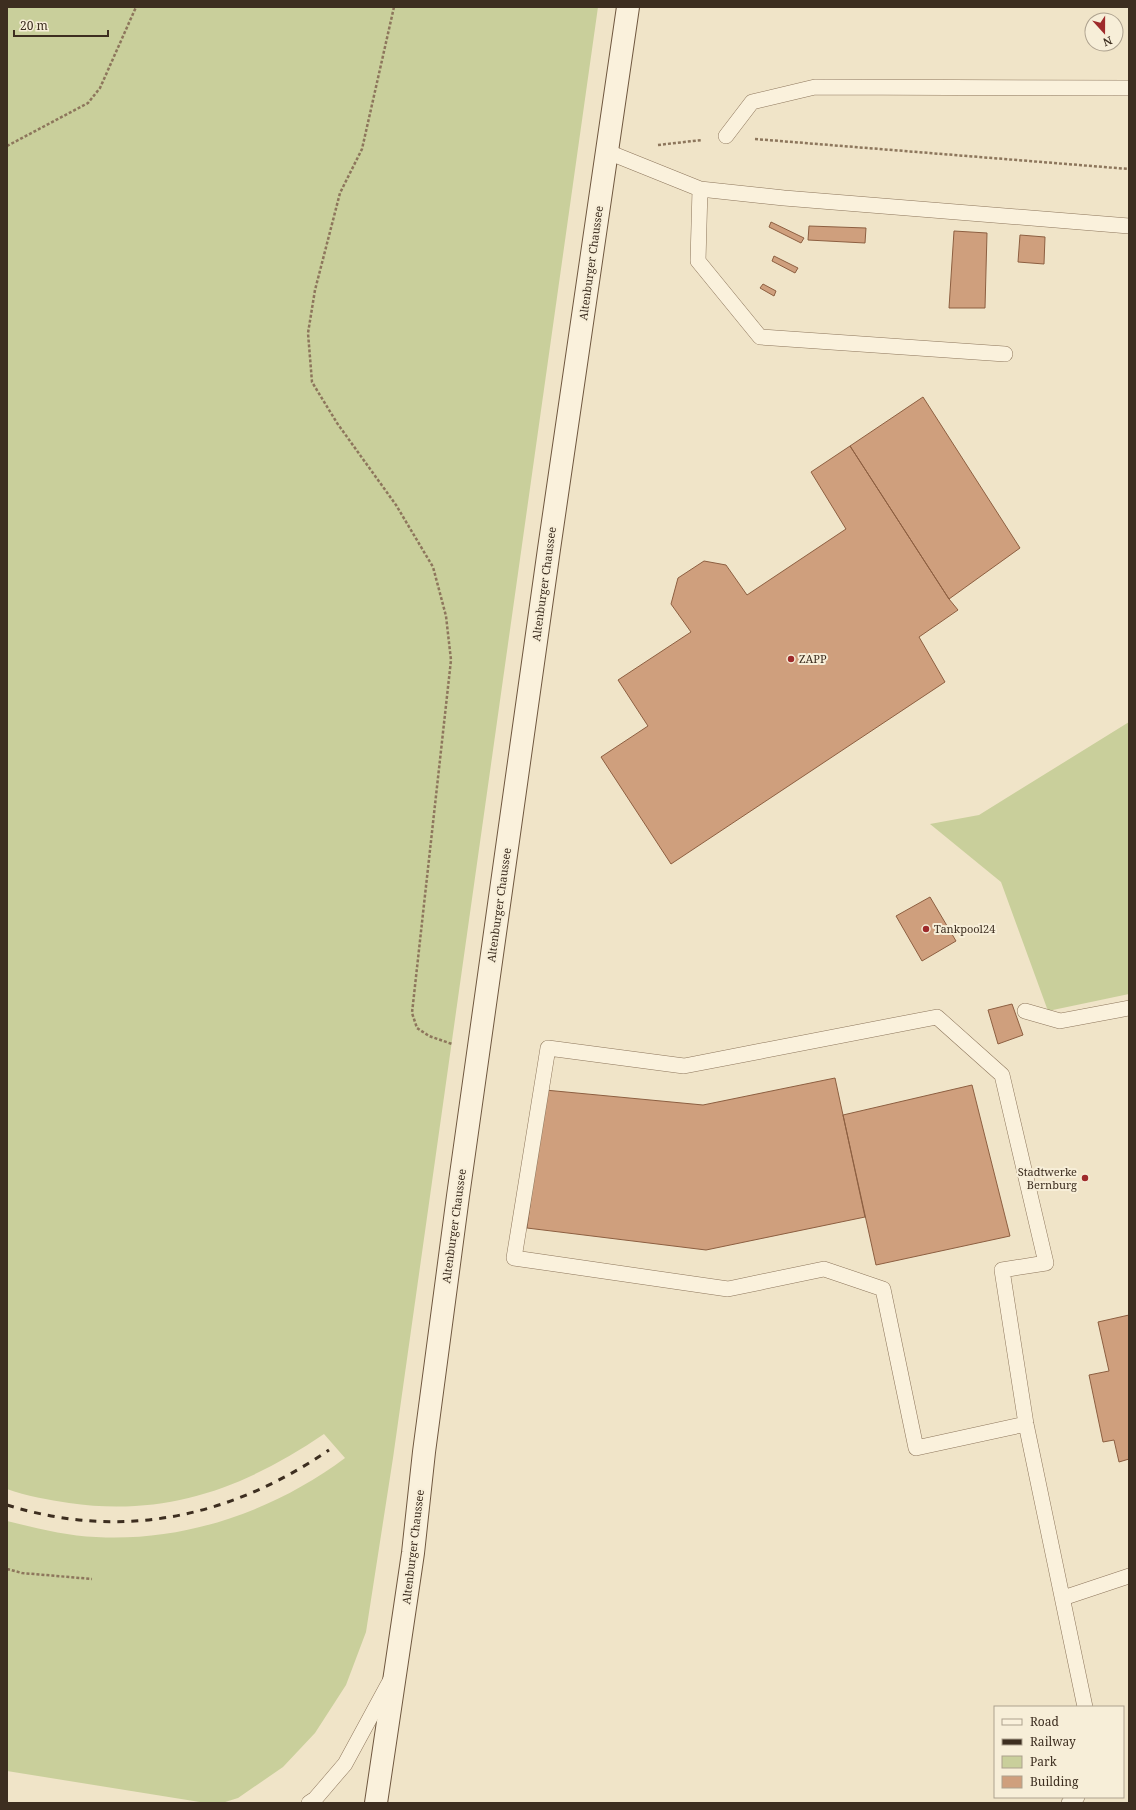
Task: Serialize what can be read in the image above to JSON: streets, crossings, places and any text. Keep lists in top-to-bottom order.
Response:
{
  "streets": {
    "main road": ["Altenburger Chaussee"]
  },
  "places": ["ZAPP", "Tankpool24", "Stadtwerke Bernburg"],
  "legend": [
    "Road",
    "Railway",
    "Park",
    "Building"
  ],
  "scale_bar": "20 m",
  "north": "bottom"
}
